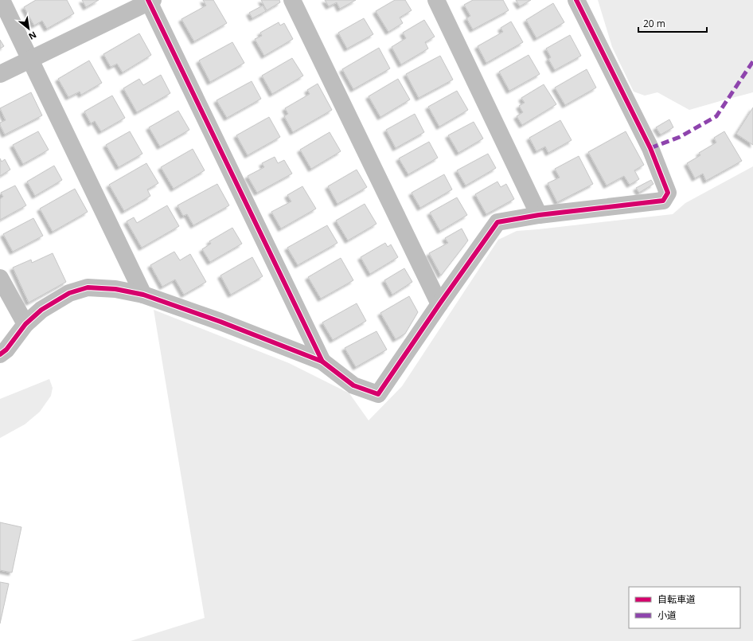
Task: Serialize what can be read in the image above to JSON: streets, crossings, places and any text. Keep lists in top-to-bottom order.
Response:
{
  "legend": ["自転車道", "小道"],
  "scale_bar": "20 m",
  "north": "bottom right"
}
